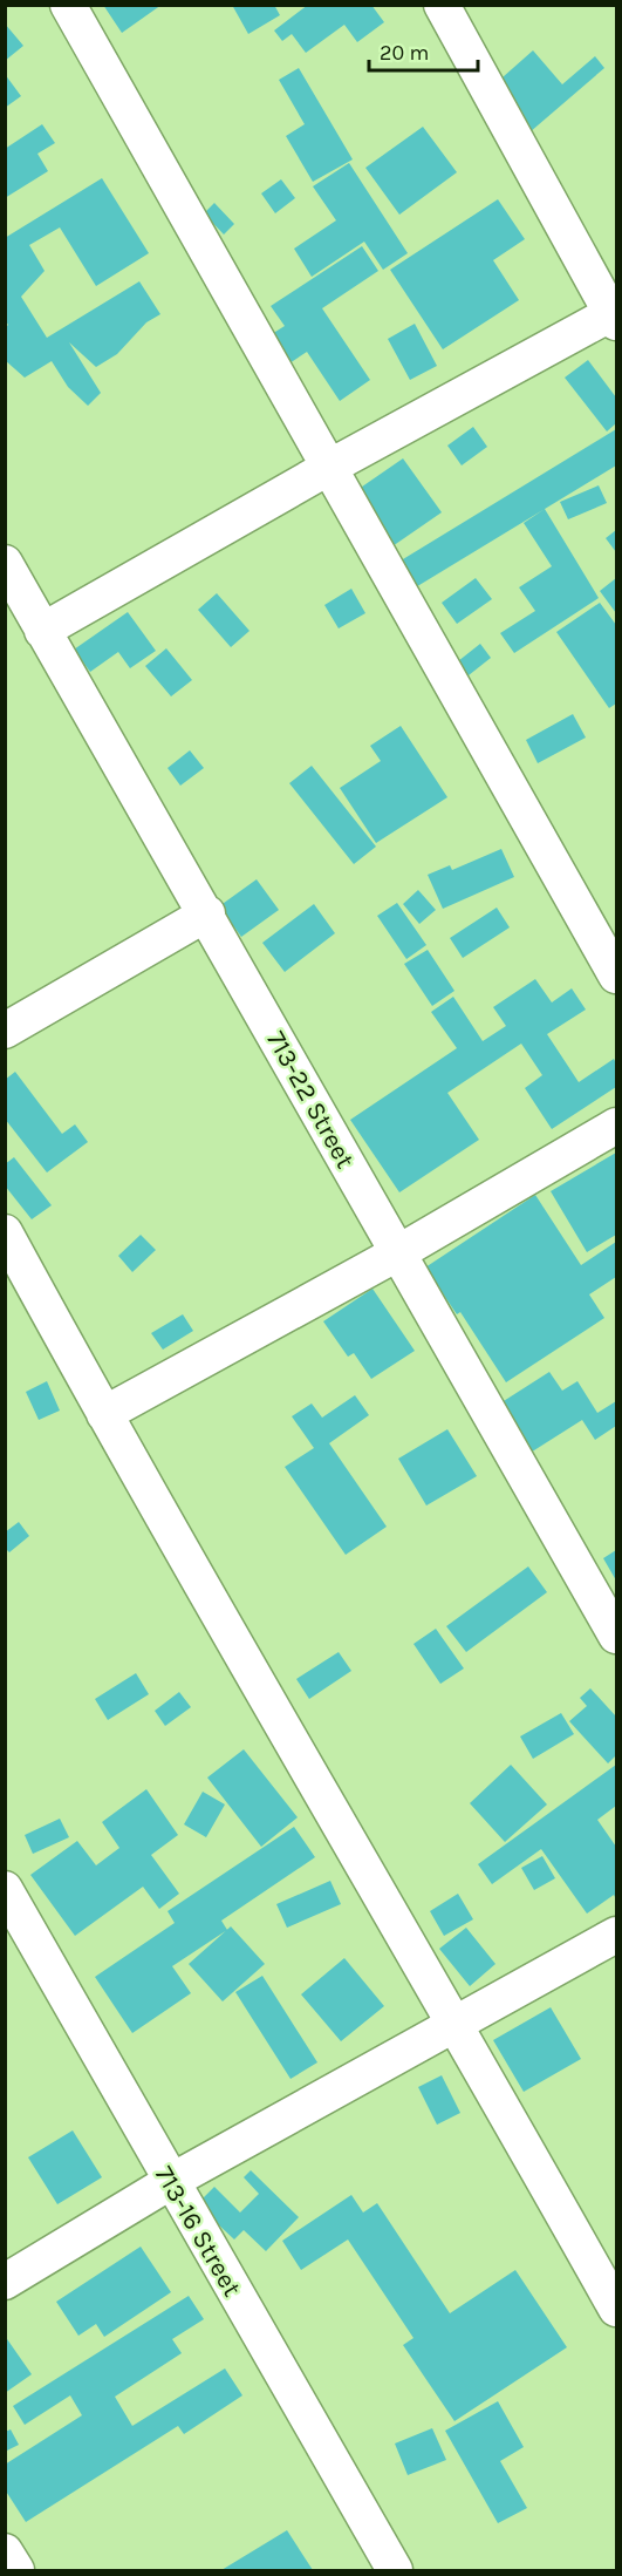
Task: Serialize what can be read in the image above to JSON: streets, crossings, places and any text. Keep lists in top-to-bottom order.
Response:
{
  "streets": {
    "street": ["713-22 Street", "713-16 Street"]
  },
  "scale_bar": "20 m"
}
